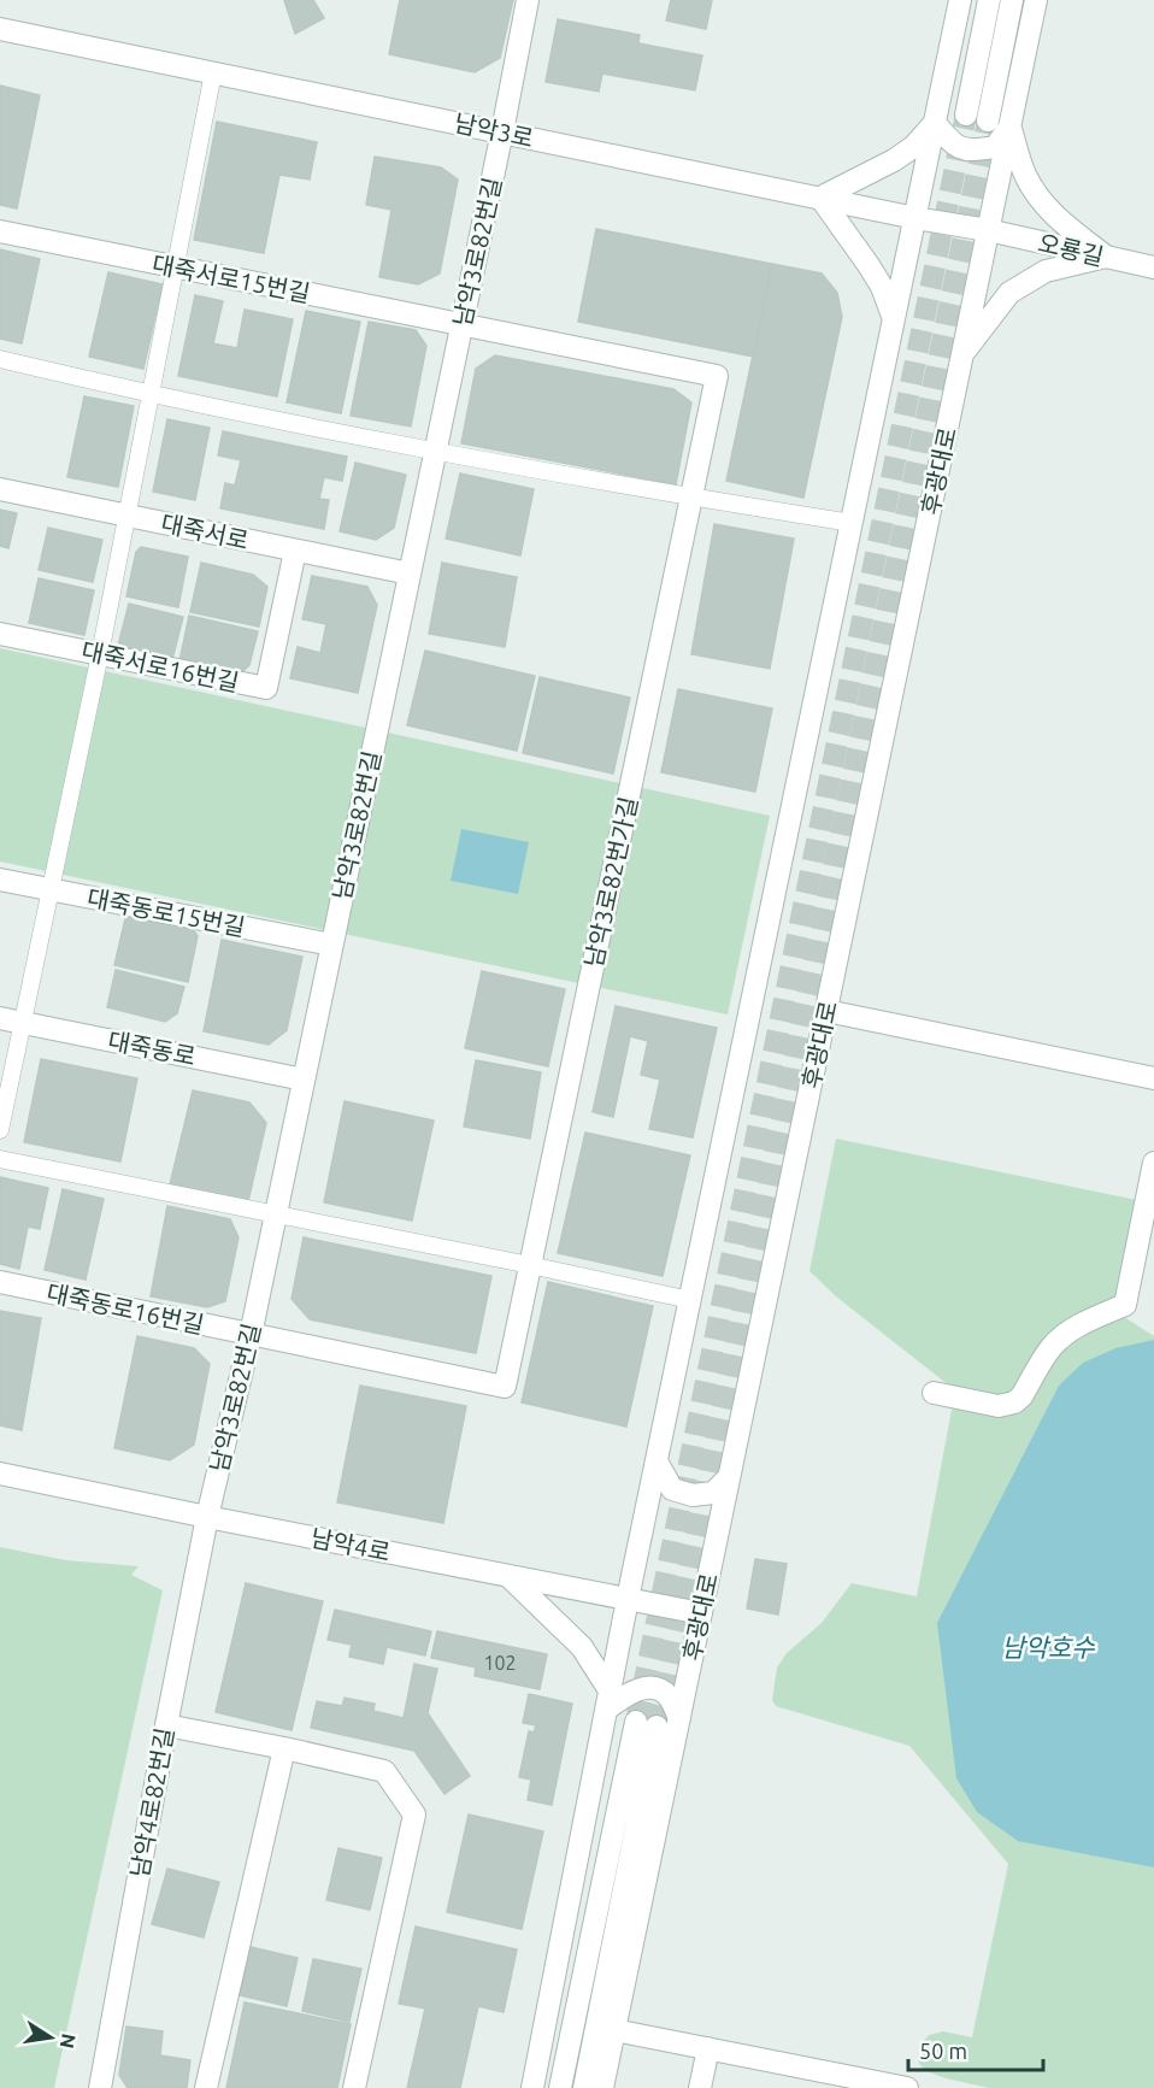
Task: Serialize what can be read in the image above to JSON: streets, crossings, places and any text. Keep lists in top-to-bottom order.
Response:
{
  "streets": {
    "street": [
      "남악3로",
      "오룡길",
      "남악3로82번길",
      "대죽서로15번길",
      "후광대로",
      "대죽서로",
      "대죽서로16번길",
      "남악3로82번가길",
      "대죽동로15번길",
      "대죽동로",
      "대죽동로16번길",
      "남악4로",
      "남악4로82번길"
    ]
  },
  "crossings": [
    ["남악3로", "오룡길"],
    ["남악3로", "남악3로82번길"],
    ["남악3로", "후광대로"],
    ["오룡길", "후광대로"],
    ["남악3로82번길", "대죽서로15번길"],
    ["남악3로82번길", "대죽서로"],
    ["남악3로82번길", "남악3로82번가길"],
    ["남악3로82번길", "대죽동로15번길"],
    ["남악3로82번길", "대죽동로"],
    ["남악3로82번길", "대죽동로16번길"],
    ["남악3로82번길", "남악4로"],
    ["남악3로82번길", "남악4로82번길"],
    ["대죽서로15번길", "남악3로82번가길"],
    ["후광대로", "남악4로"],
    ["대죽서로", "대죽서로16번길"],
    ["남악3로82번가길", "대죽동로16번길"],
    ["남악4로", "남악4로82번길"]
  ],
  "water": ["남악호수"],
  "house_numbers": ["102"],
  "scale_bar": "50 m",
  "north": "right"
}
